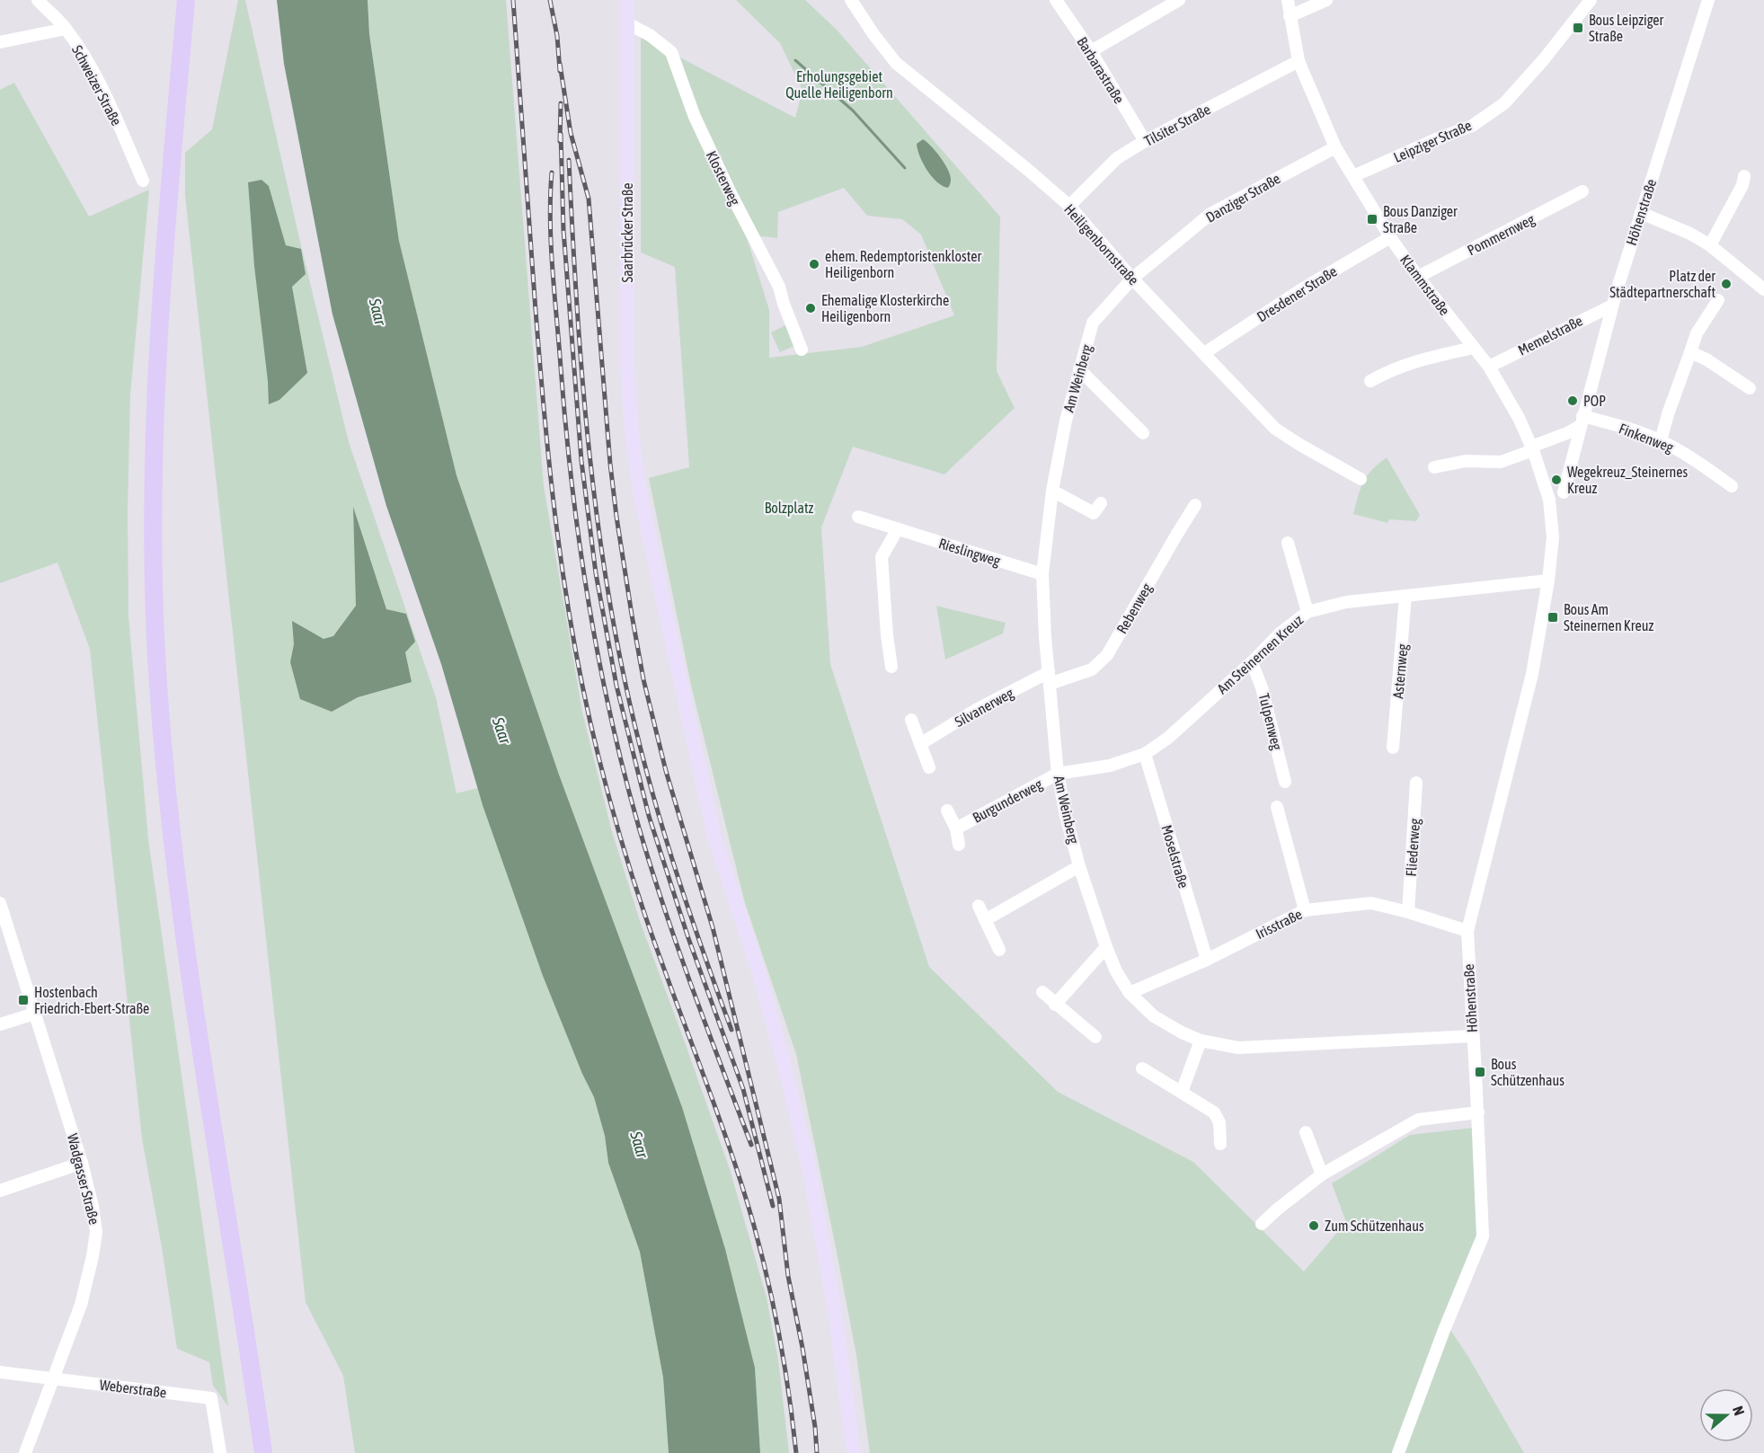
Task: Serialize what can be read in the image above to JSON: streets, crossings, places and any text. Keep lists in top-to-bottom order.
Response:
{
  "streets": {
    "main road": ["Saarbrücker Straße"],
    "street": [
      "Barbarastraße",
      "Schweizer Straße",
      "Tilsiter Straße",
      "Leipziger Straße",
      "Klosterweg",
      "Danziger Straße",
      "Höhenstraße",
      "Pommernweg",
      "Heiligenbornstraße",
      "Klammstraße",
      "Dresdener Straße",
      "Memelstraße",
      "Am Weinberg",
      "Finkenweg",
      "Rieslingweg",
      "Rebenweg",
      "Am Steinernen Kreuz",
      "Asternweg",
      "Silvanerweg",
      "Tulpenweg",
      "Burgunderweg",
      "Fliederweg",
      "Moselstraße",
      "Irisstraße",
      "Wadgasser Straße",
      "Weberstraße"
    ]
  },
  "crossings": [
    ["Barbarastraße", "Tilsiter Straße"],
    ["Tilsiter Straße", "Heiligenbornstraße"],
    ["Tilsiter Straße", "Klammstraße"],
    ["Leipziger Straße", "Klammstraße"],
    ["Klosterweg", "Saarbrücker Straße"],
    ["Danziger Straße", "Heiligenbornstraße"],
    ["Danziger Straße", "Klammstraße"],
    ["Danziger Straße", "Am Weinberg"],
    ["Höhenstraße", "Klammstraße"],
    ["Höhenstraße", "Memelstraße"],
    ["Höhenstraße", "Am Weinberg"],
    ["Höhenstraße", "Finkenweg"],
    ["Höhenstraße", "Am Steinernen Kreuz"],
    ["Höhenstraße", "Irisstraße"],
    ["Pommernweg", "Klammstraße"],
    ["Heiligenbornstraße", "Dresdener Straße"],
    ["Heiligenbornstraße", "Am Weinberg"],
    ["Klammstraße", "Dresdener Straße"],
    ["Klammstraße", "Memelstraße"],
    ["Am Weinberg", "Rieslingweg"],
    ["Am Weinberg", "Rebenweg"],
    ["Am Weinberg", "Am Steinernen Kreuz"],
    ["Am Weinberg", "Silvanerweg"],
    ["Am Weinberg", "Burgunderweg"],
    ["Am Weinberg", "Irisstraße"],
    ["Rebenweg", "Silvanerweg"],
    ["Am Steinernen Kreuz", "Asternweg"],
    ["Am Steinernen Kreuz", "Tulpenweg"],
    ["Am Steinernen Kreuz", "Burgunderweg"],
    ["Am Steinernen Kreuz", "Moselstraße"],
    ["Fliederweg", "Irisstraße"],
    ["Moselstraße", "Irisstraße"],
    ["Wadgasser Straße", "Weberstraße"]
  ],
  "water": ["Saar"],
  "parks": ["Erholungsgebiet Quelle Heiligenborn", "Bolzplatz"],
  "places": {
    "transit": [
      "Bous Leipziger Straße",
      "Bous Danziger Straße",
      "Bous Am Steinernen Kreuz",
      "Hostenbach Friedrich-Ebert-Straße",
      "Bous Schützenhaus"
    ],
    "other": [
      "ehem. Redemptoristenkloster Heiligenborn",
      "Platz der Städtepartnerschaft",
      "Ehemalige Klosterkirche Heiligenborn",
      "POP",
      "Wegekreuz_Steinernes Kreuz",
      "Zum Schützenhaus"
    ]
  },
  "north": "right"
}
